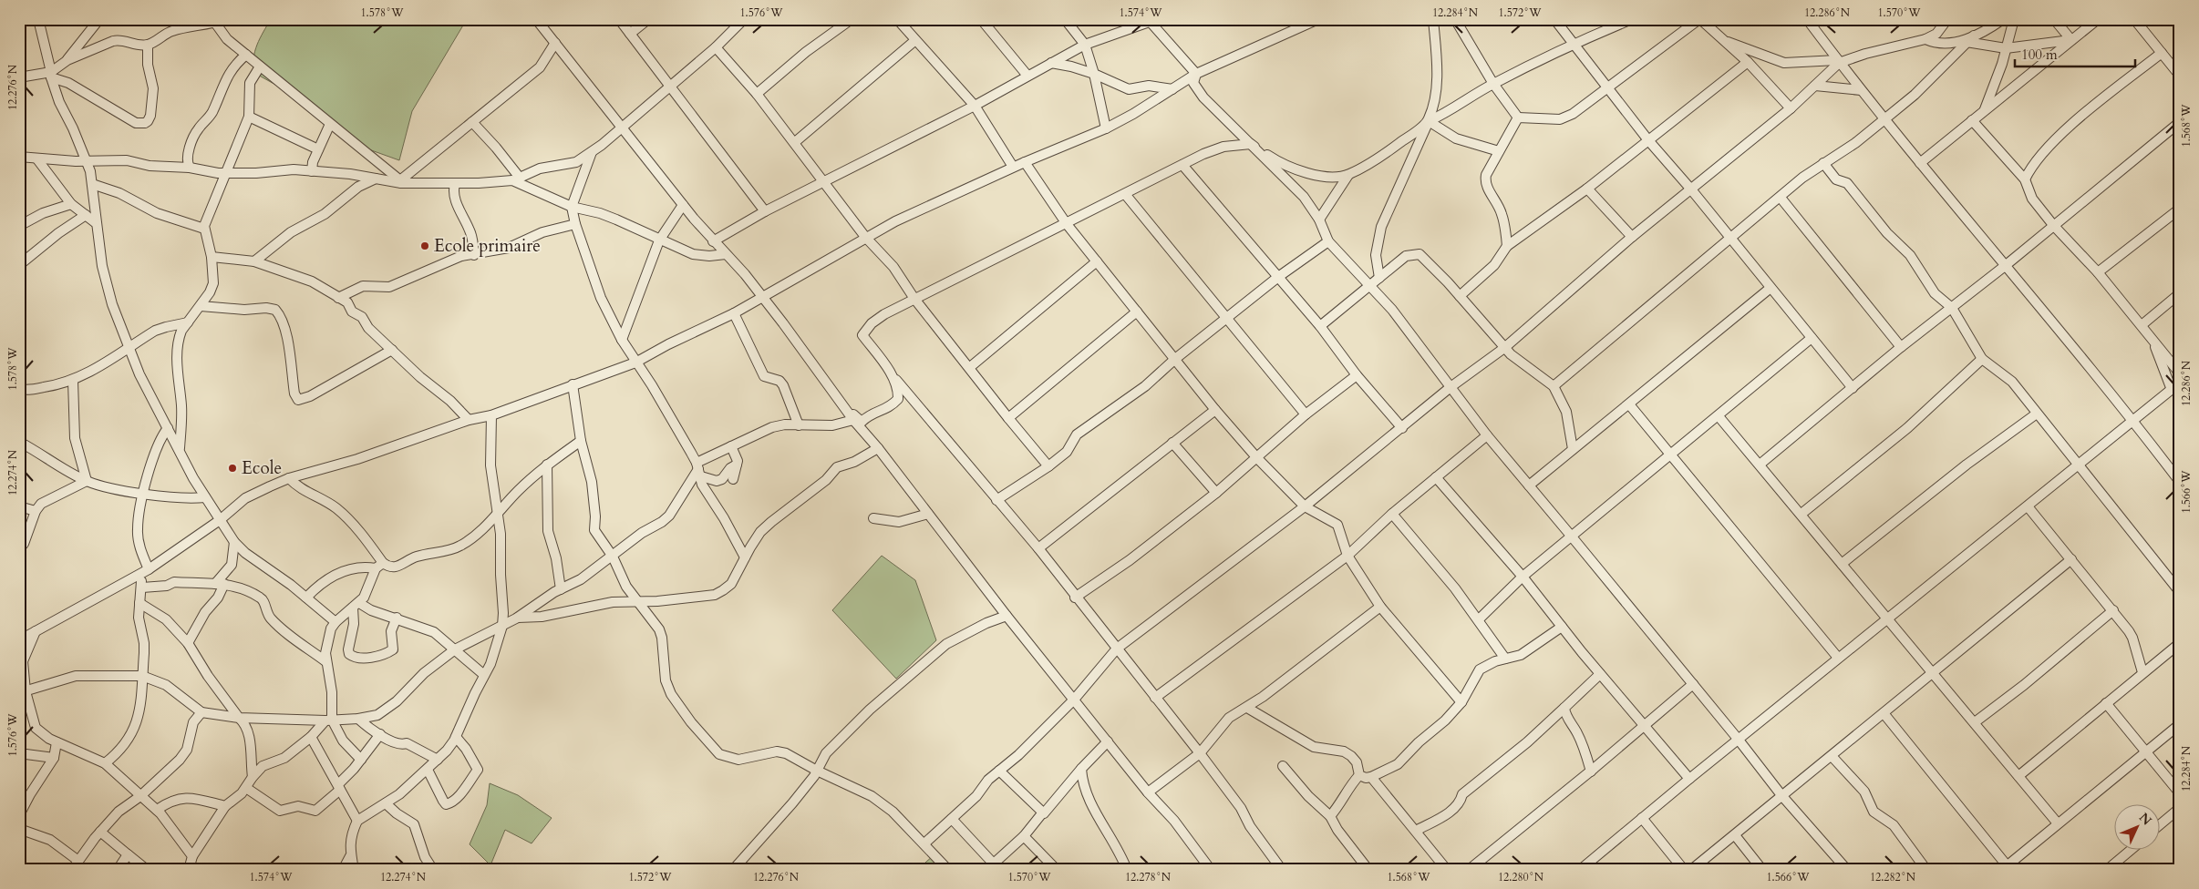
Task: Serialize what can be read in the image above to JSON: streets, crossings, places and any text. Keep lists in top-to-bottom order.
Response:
{
  "places": ["Ecole primaire", "Ecole"],
  "scale_bar": "100 m",
  "north": "top right",
  "coordinates": [
    "1.578°W",
    "1.576°W",
    "1.574°W",
    "12.284°N",
    "1.572°W",
    "12.286°N",
    "1.570°W",
    "12.276°N",
    "1.568°W",
    "12.274°N",
    "1.566°W",
    "12.278°N",
    "12.280°N",
    "12.282°N"
  ]
}
